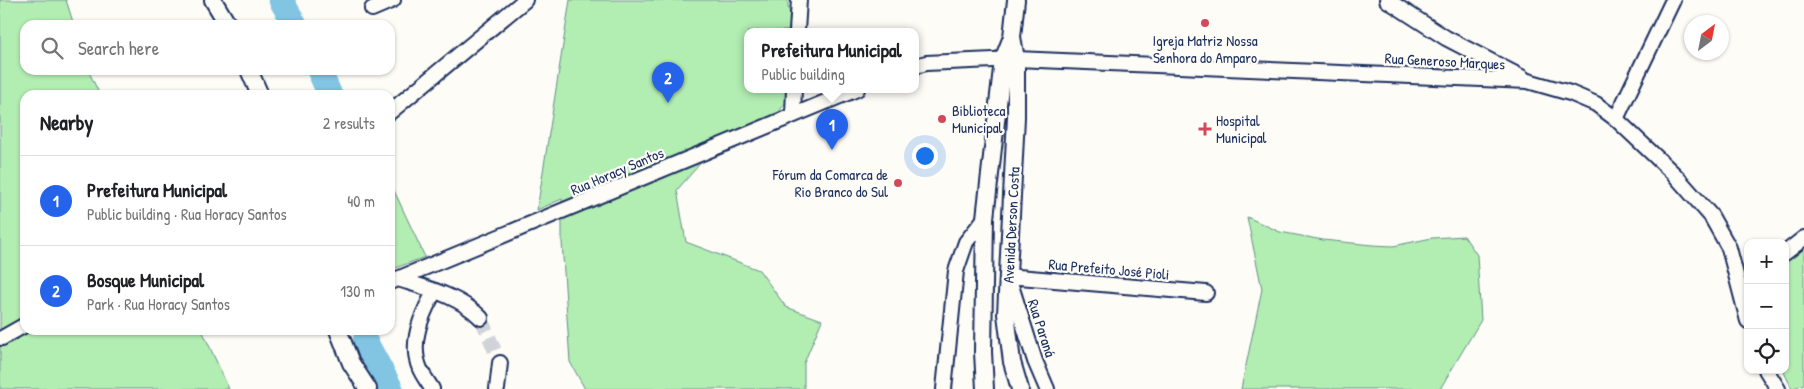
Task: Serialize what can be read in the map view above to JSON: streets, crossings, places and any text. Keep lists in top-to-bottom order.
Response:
{
  "streets": {
    "main road": ["Avenida Derson Costa"],
    "street": [
      "Rua Generoso Marques",
      "Rua Horacy Santos",
      "Rua Prefeito José Pioli",
      "Rua Paraná"
    ]
  },
  "crossings": [
    ["Rua Generoso Marques", "Avenida Derson Costa"],
    ["Avenida Derson Costa", "Rua Prefeito José Pioli"],
    ["Avenida Derson Costa", "Rua Paraná"],
    ["Rua Prefeito José Pioli", "Rua Paraná"]
  ],
  "places": {
    "other": ["Igreja Matriz Nossa Senhora do Amparo", "Biblioteca Municipal", "Fórum da Comarca de Rio Branco do Sul"],
    "health": ["Hospital Municipal"]
  },
  "north": "top right",
  "page": {
    "search": "Search here",
    "popup": ["Prefeitura Municipal", "Public building"],
    "pins": ["2", "1"],
    "heading": ["Nearby", "2 results"],
    "list": [
      {
        "mark": "1",
        "name": "Prefeitura Municipal",
        "note": "Public building · Rua Horacy Santos",
        "value": "40 m"
      },
      {
        "mark": "2",
        "name": "Bosque Municipal",
        "note": "Park · Rua Horacy Santos",
        "value": "130 m"
      }
    ],
    "map_buttons": ["+", "−"]
  }
}
